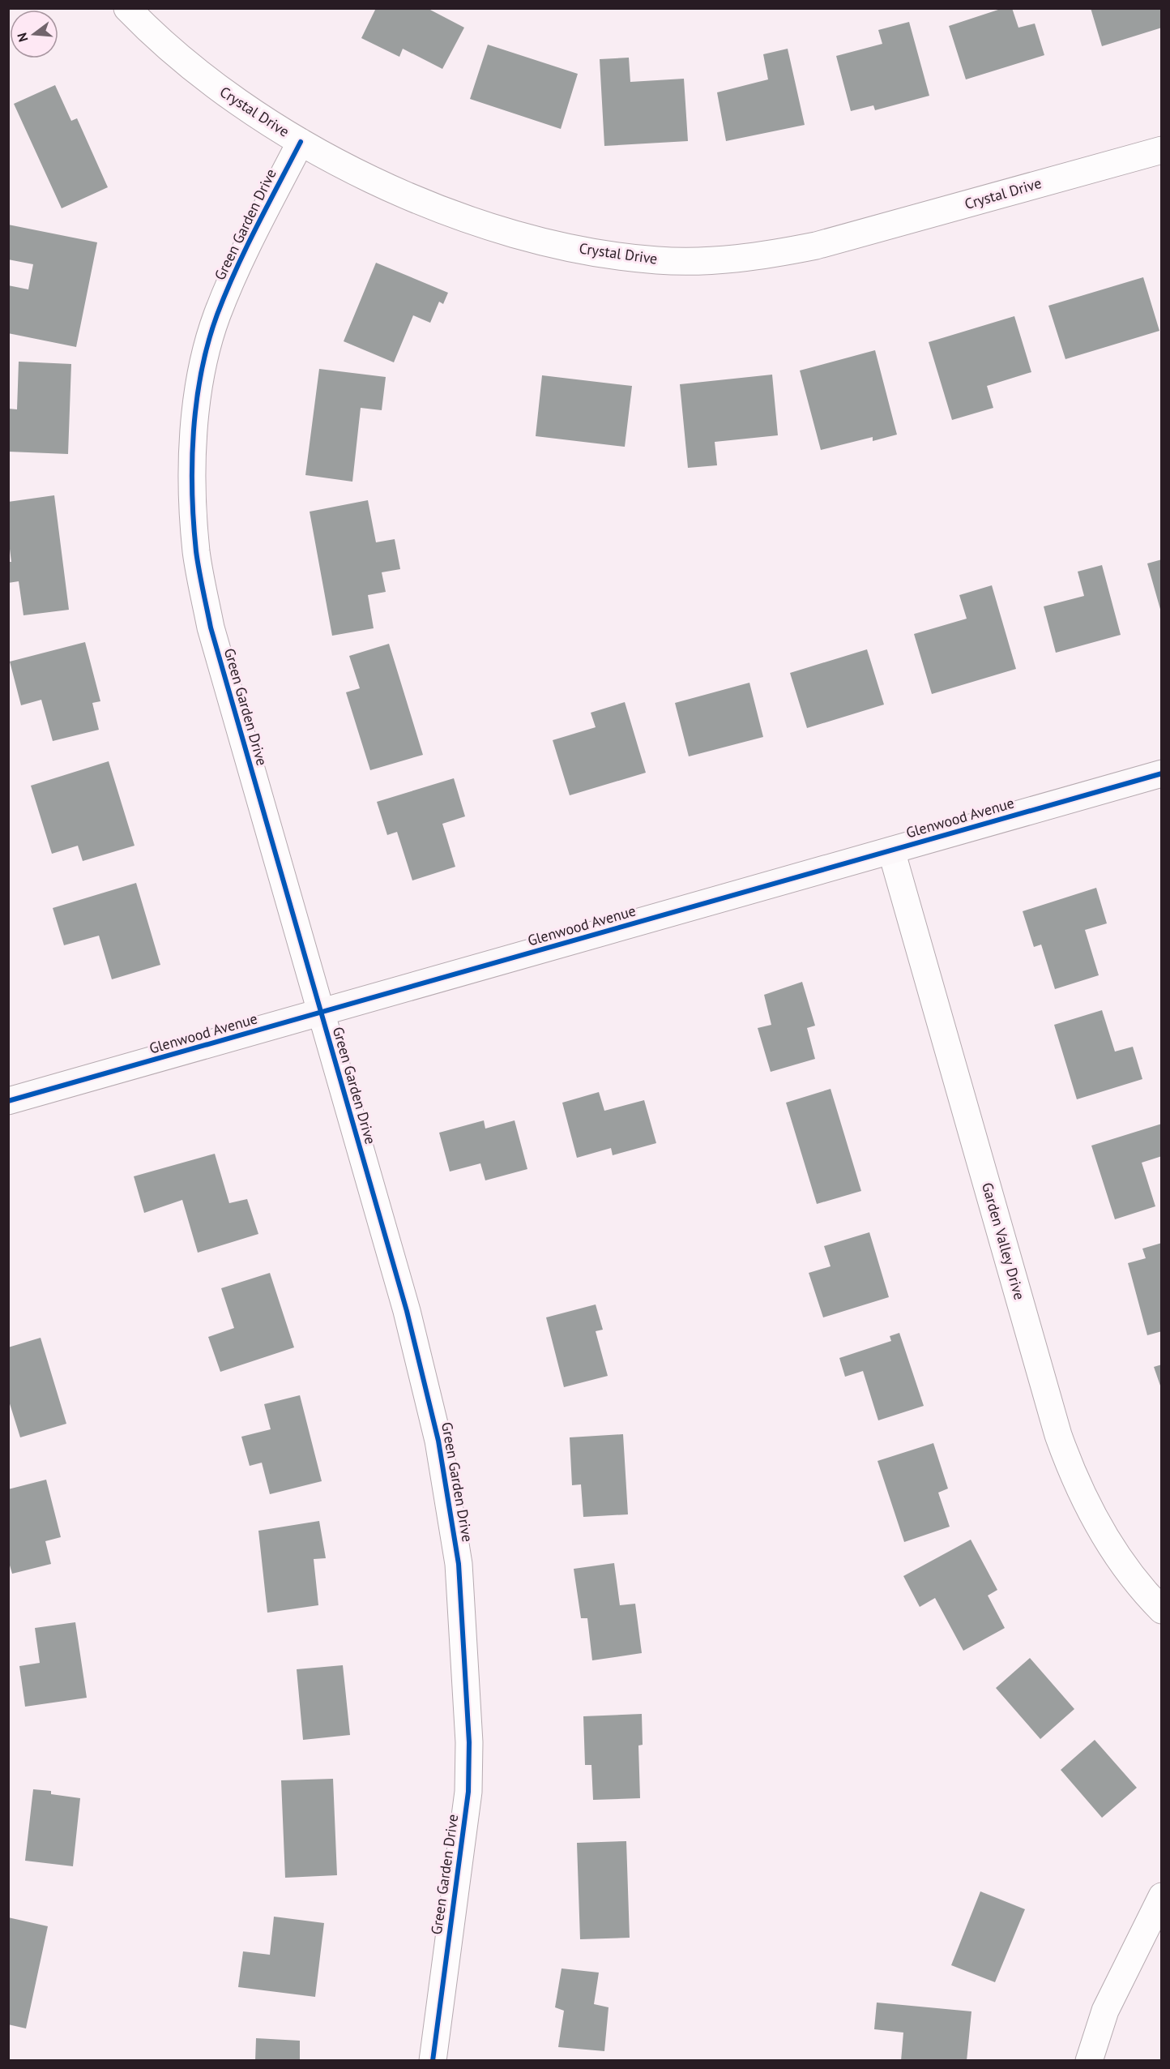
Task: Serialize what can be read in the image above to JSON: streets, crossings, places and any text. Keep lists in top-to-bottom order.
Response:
{
  "streets": {
    "street": [
      "Crystal Drive",
      "Green Garden Drive",
      "Glenwood Avenue",
      "Garden Valley Drive"
    ]
  },
  "crossings": [
    ["Crystal Drive", "Green Garden Drive"],
    ["Green Garden Drive", "Glenwood Avenue"],
    ["Glenwood Avenue", "Garden Valley Drive"]
  ],
  "north": "left"
}
